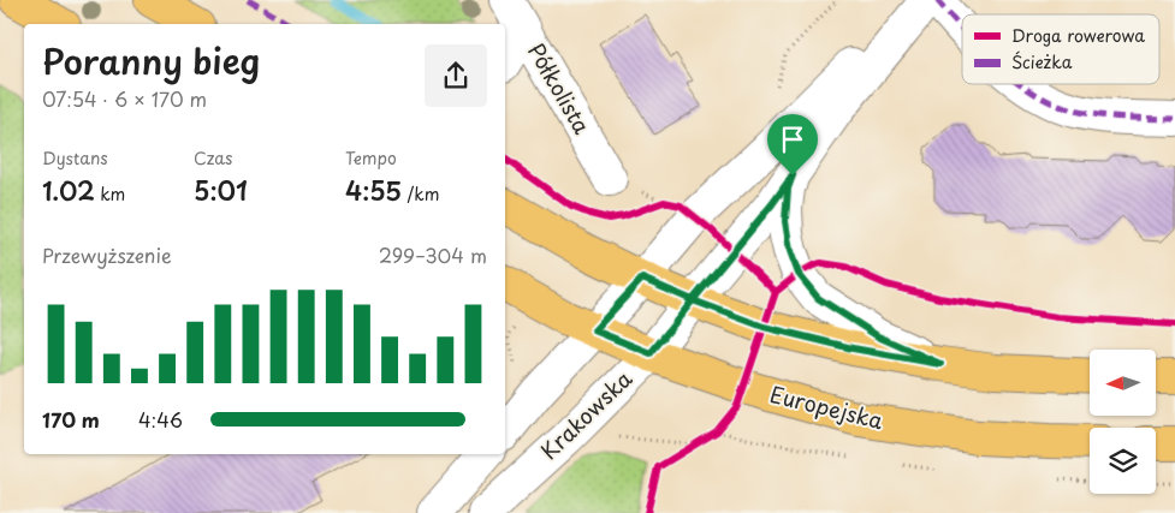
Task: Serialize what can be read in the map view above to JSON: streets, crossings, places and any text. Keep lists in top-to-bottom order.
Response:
{
  "streets": {
    "main road": ["Europejska"],
    "street": ["Półkolista", "Krakowska"]
  },
  "crossings": [
    ["Europejska", "Krakowska"]
  ],
  "legend": ["Droga rowerowa", "Ścieżka"],
  "north": "left",
  "page": {
    "heading": ["Poranny bieg", "07:54 · 6 × 170 m"],
    "stats": [
      ["Dystans", "1.02 km"],
      ["Czas", "5:01"],
      ["Tempo", "4:55 /km"]
    ],
    "chart": ["Przewyższenie", "299–304 m"],
    "list": [
      {
        "name": "170 m",
        "note": "4:46"
      }
    ]
  }
}
